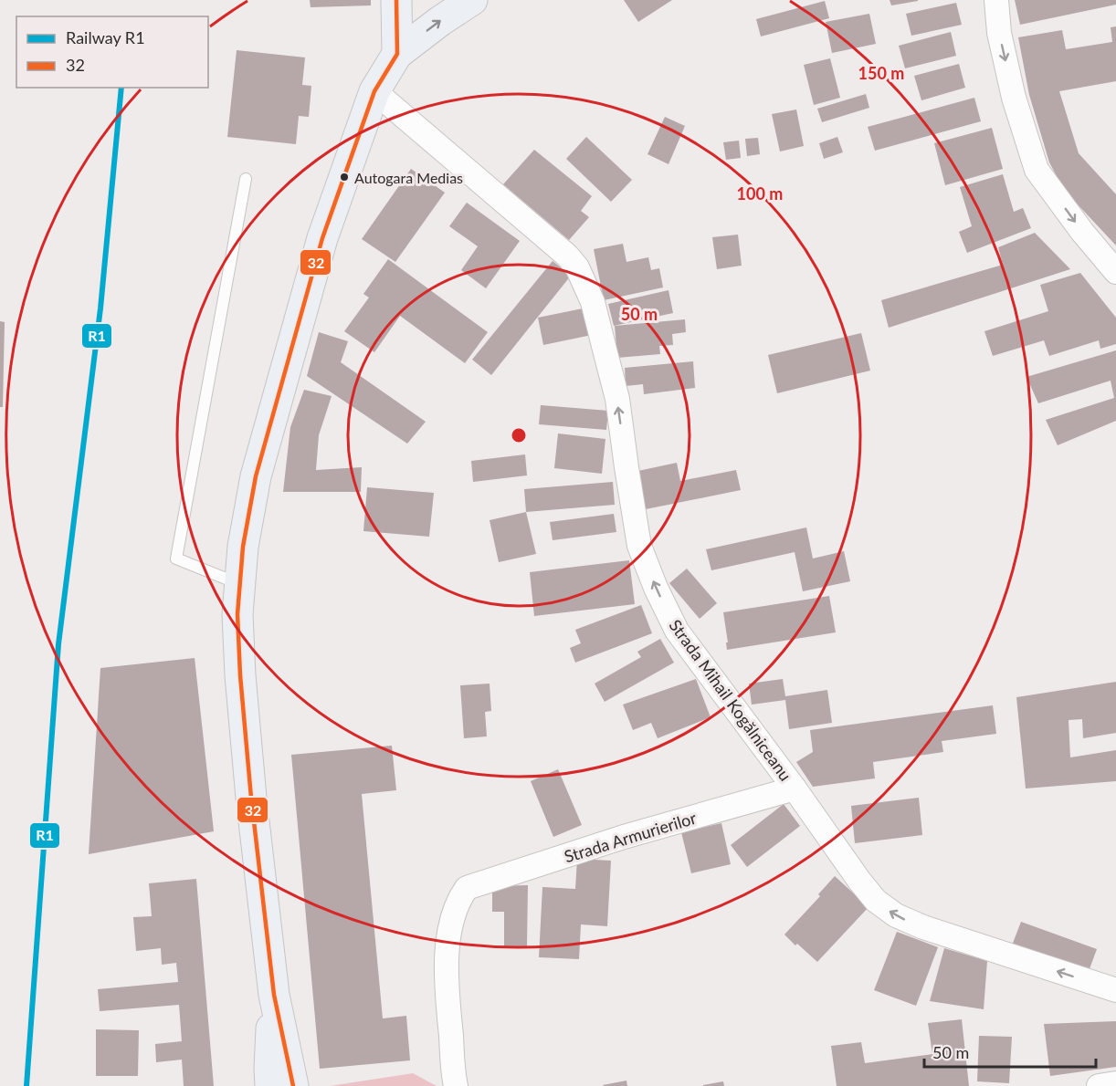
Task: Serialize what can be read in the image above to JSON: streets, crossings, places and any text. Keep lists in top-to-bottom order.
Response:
{
  "streets": {
    "street": ["Strada Mihail Kogălniceanu", "Strada Armurierilor"]
  },
  "crossings": [
    ["Strada Mihail Kogălniceanu", "Strada Armurierilor"]
  ],
  "one_way": ["Strada Mihail Kogălniceanu"],
  "places": ["Autogara Medias"],
  "lines": ["transit line 32", "rail line R1"],
  "legend": ["Railway R1", "32"],
  "scale_bar": "50 m",
  "rings": ["150 m", "100 m", "50 m"]
}
